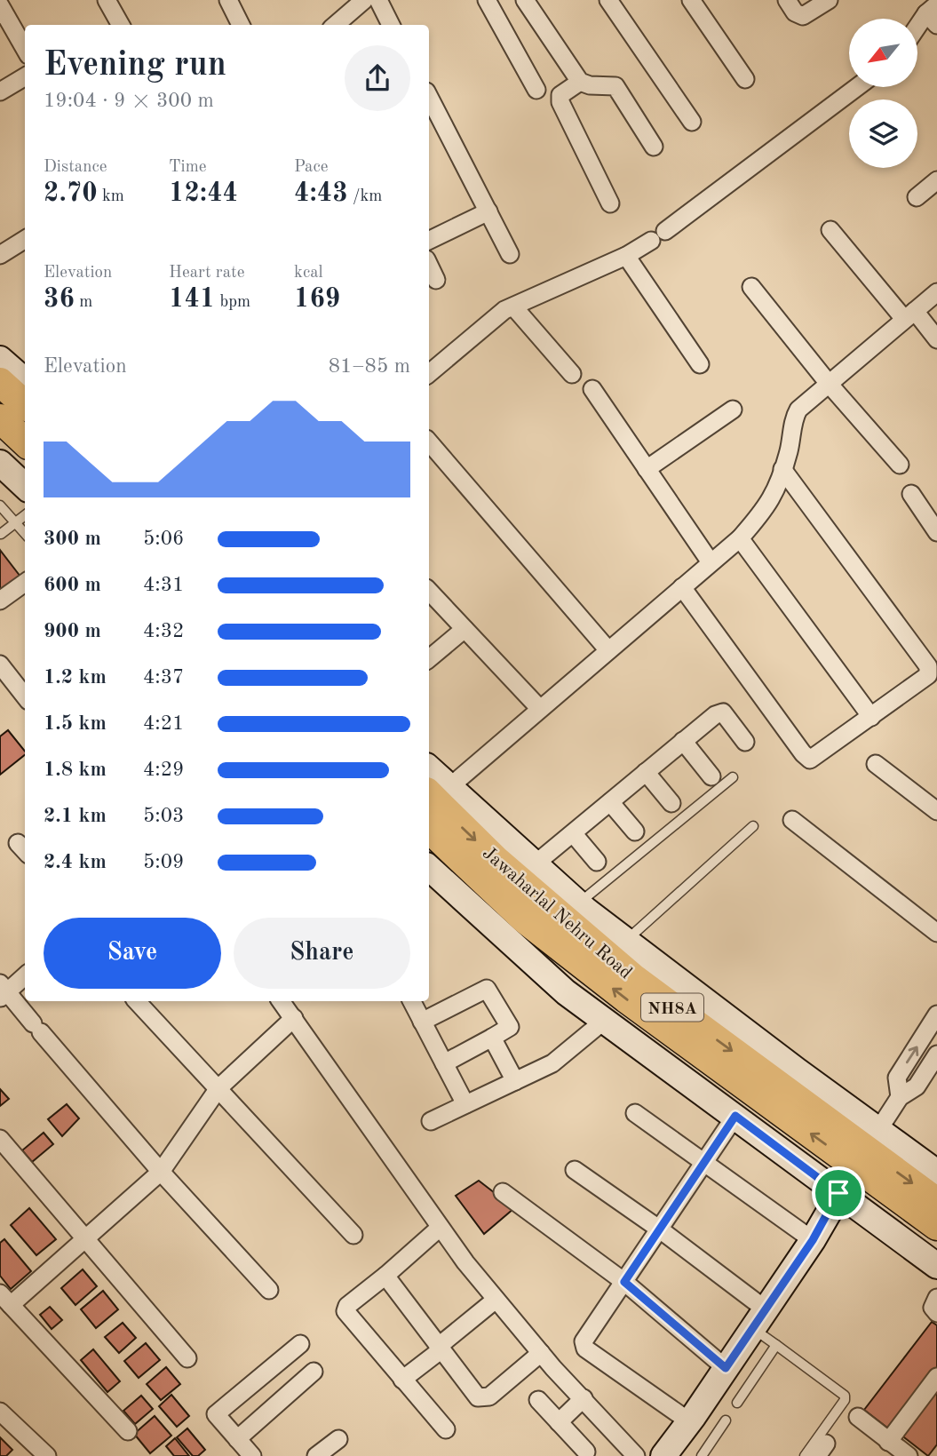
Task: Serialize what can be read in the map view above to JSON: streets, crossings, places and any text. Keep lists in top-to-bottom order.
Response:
{
  "streets": {
    "main road": ["Jawaharlal Nehru Road", "NH8A"]
  },
  "north": "bottom left",
  "page": {
    "heading": ["Evening run", "19:04 · 9 × 300 m"],
    "stats": [
      ["Distance", "2.70 km"],
      ["Time", "12:44"],
      ["Pace", "4:43 /km"],
      ["Elevation", "36 m"],
      ["Heart rate", "141 bpm"],
      ["kcal", "169"]
    ],
    "chart": ["Elevation", "81–85 m"],
    "list": [
      {
        "name": "300 m",
        "note": "5:06"
      },
      {
        "name": "600 m",
        "note": "4:31"
      },
      {
        "name": "900 m",
        "note": "4:32"
      },
      {
        "name": "1.2 km",
        "note": "4:37"
      },
      {
        "name": "1.5 km",
        "note": "4:21"
      },
      {
        "name": "1.8 km",
        "note": "4:29"
      },
      {
        "name": "2.1 km",
        "note": "5:03"
      },
      {
        "name": "2.4 km",
        "note": "5:09"
      }
    ],
    "buttons": ["Save", "Share"]
  }
}
